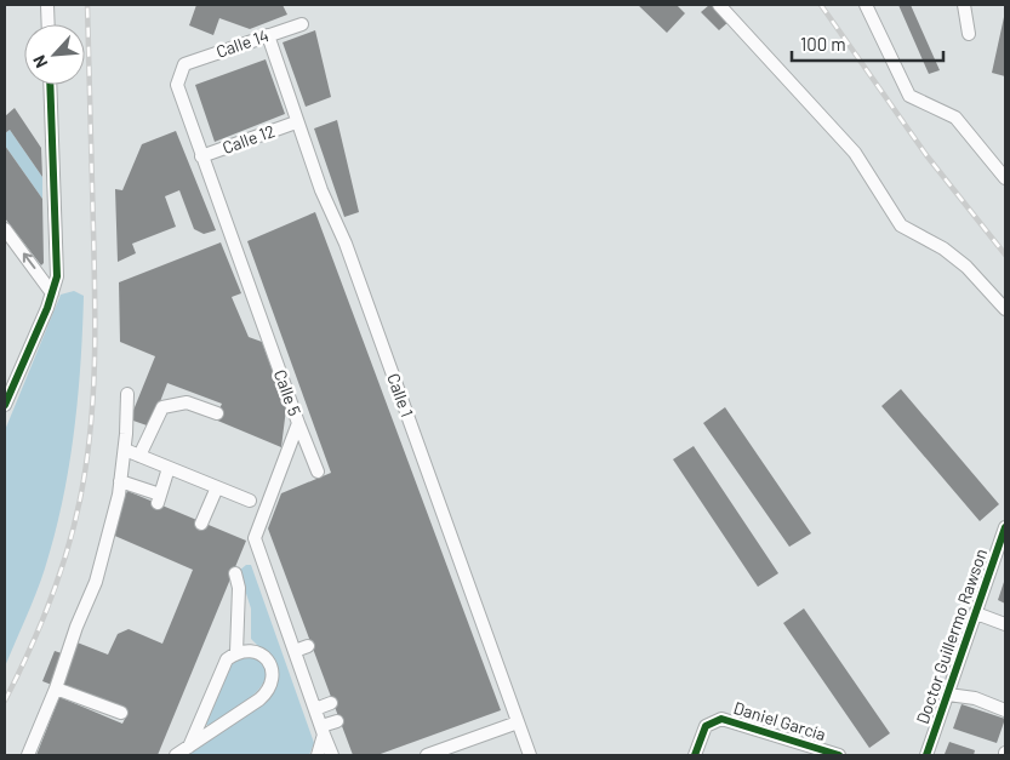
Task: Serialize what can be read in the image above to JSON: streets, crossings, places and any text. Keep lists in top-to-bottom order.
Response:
{
  "streets": {
    "street": [
      "Calle 14",
      "Calle 12",
      "Calle 5",
      "Calle 1",
      "Doctor Guillermo Rawson",
      "Daniel García"
    ]
  },
  "crossings": [
    ["Calle 14", "Calle 5"],
    ["Calle 14", "Calle 1"],
    ["Calle 12", "Calle 5"],
    ["Calle 12", "Calle 1"]
  ],
  "scale_bar": "100 m",
  "north": "bottom left"
}
